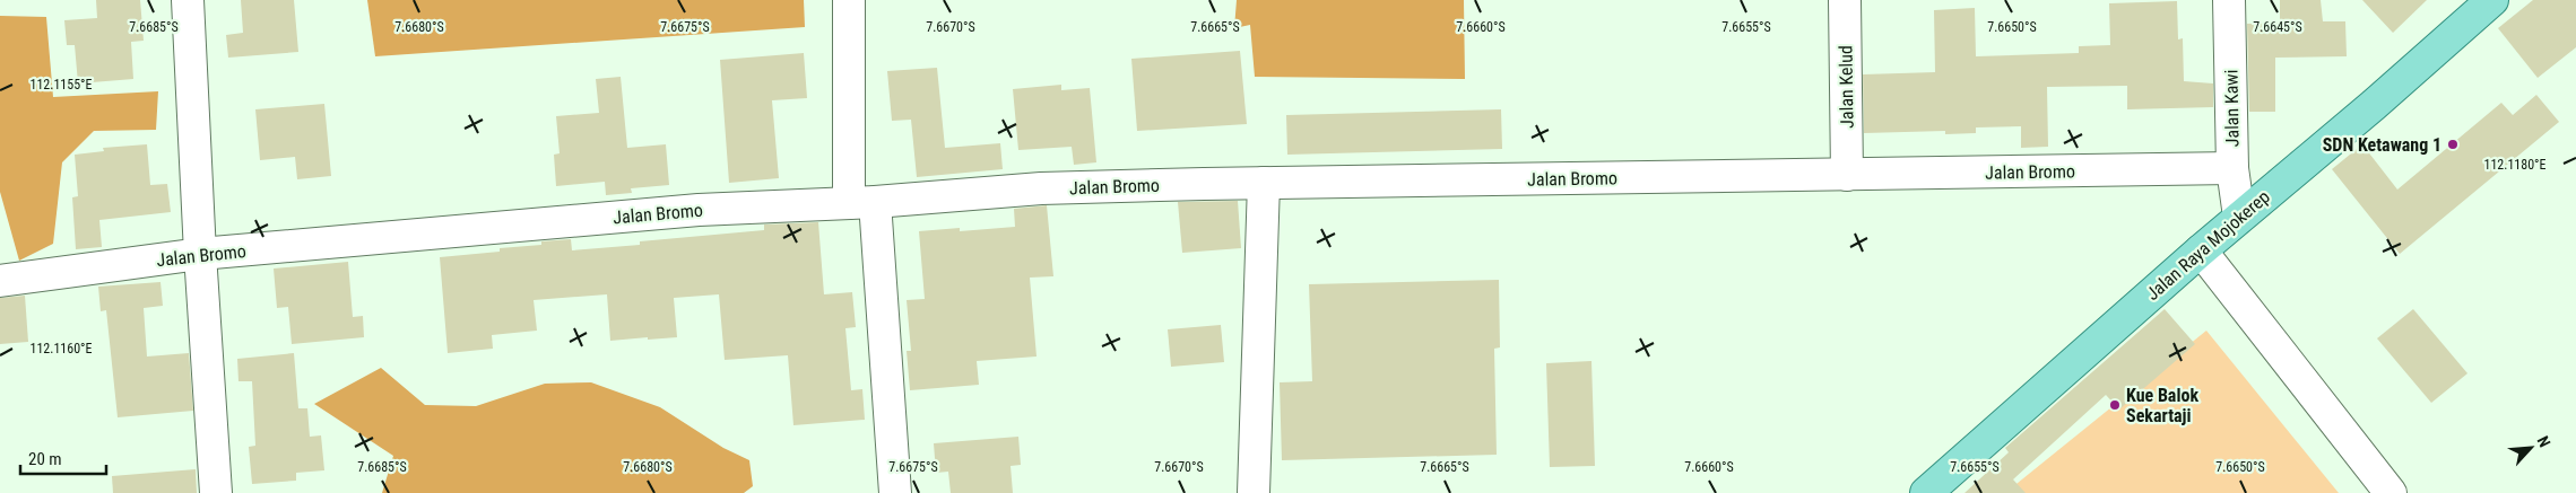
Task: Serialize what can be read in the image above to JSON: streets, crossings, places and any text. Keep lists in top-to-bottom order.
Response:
{
  "streets": {
    "main road": ["Jalan Raya Mojokerep"],
    "street": ["Jalan Kelud", "Jalan Kawi", "Jalan Bromo"]
  },
  "crossings": [
    ["Jalan Kelud", "Jalan Bromo"],
    ["Jalan Kawi", "Jalan Bromo"],
    ["Jalan Kawi", "Jalan Raya Mojokerep"]
  ],
  "places": ["SDN Ketawang 1", "Kue Balok Sekartaji"],
  "scale_bar": "20 m",
  "north": "top right",
  "coordinates": [
    "7.6685°S",
    "7.6680°S",
    "7.6675°S",
    "7.6670°S",
    "7.6665°S",
    "7.6660°S",
    "7.6655°S",
    "7.6650°S",
    "7.6645°S",
    "112.1155°E",
    "112.1180°E",
    "112.1160°E"
  ]
}
